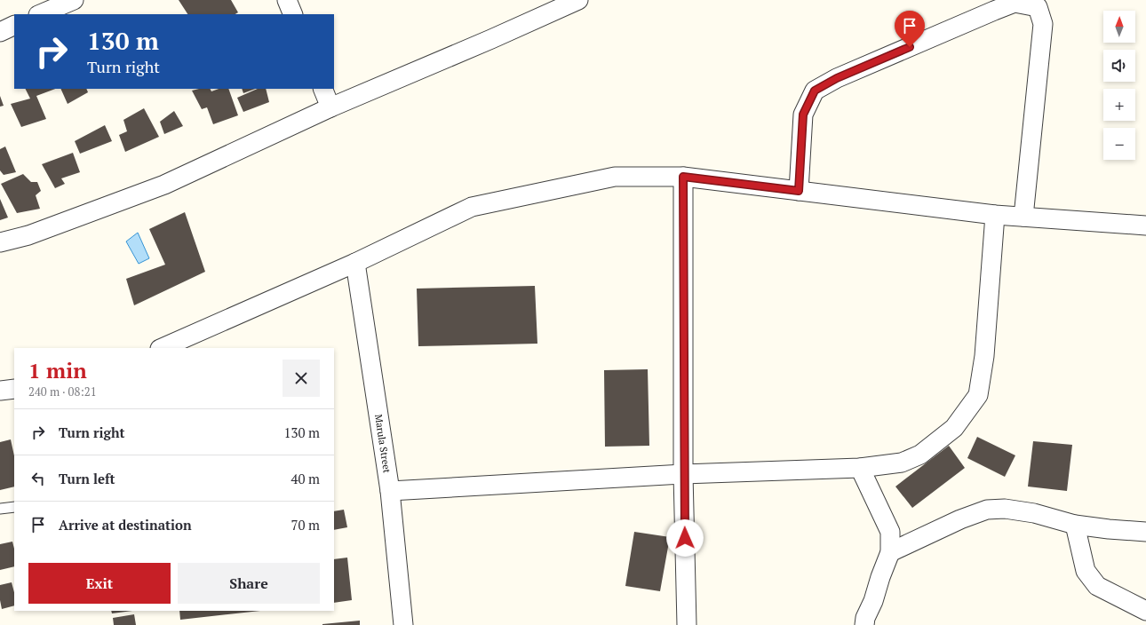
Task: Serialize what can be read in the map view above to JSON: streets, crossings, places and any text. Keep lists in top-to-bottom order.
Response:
{
  "streets": {
    "street": ["Marula Street"]
  },
  "north": "top",
  "page": {
    "map_buttons": ["+", "−"],
    "turn": ["130 m", "Turn right"],
    "heading": ["1 min", "240 m · 08:21"],
    "list": [
      {
        "name": "Turn right",
        "value": "130 m"
      },
      {
        "name": "Turn left",
        "value": "40 m"
      },
      {
        "name": "Arrive at destination",
        "value": "70 m"
      }
    ],
    "buttons": ["Exit", "Share"]
  }
}
